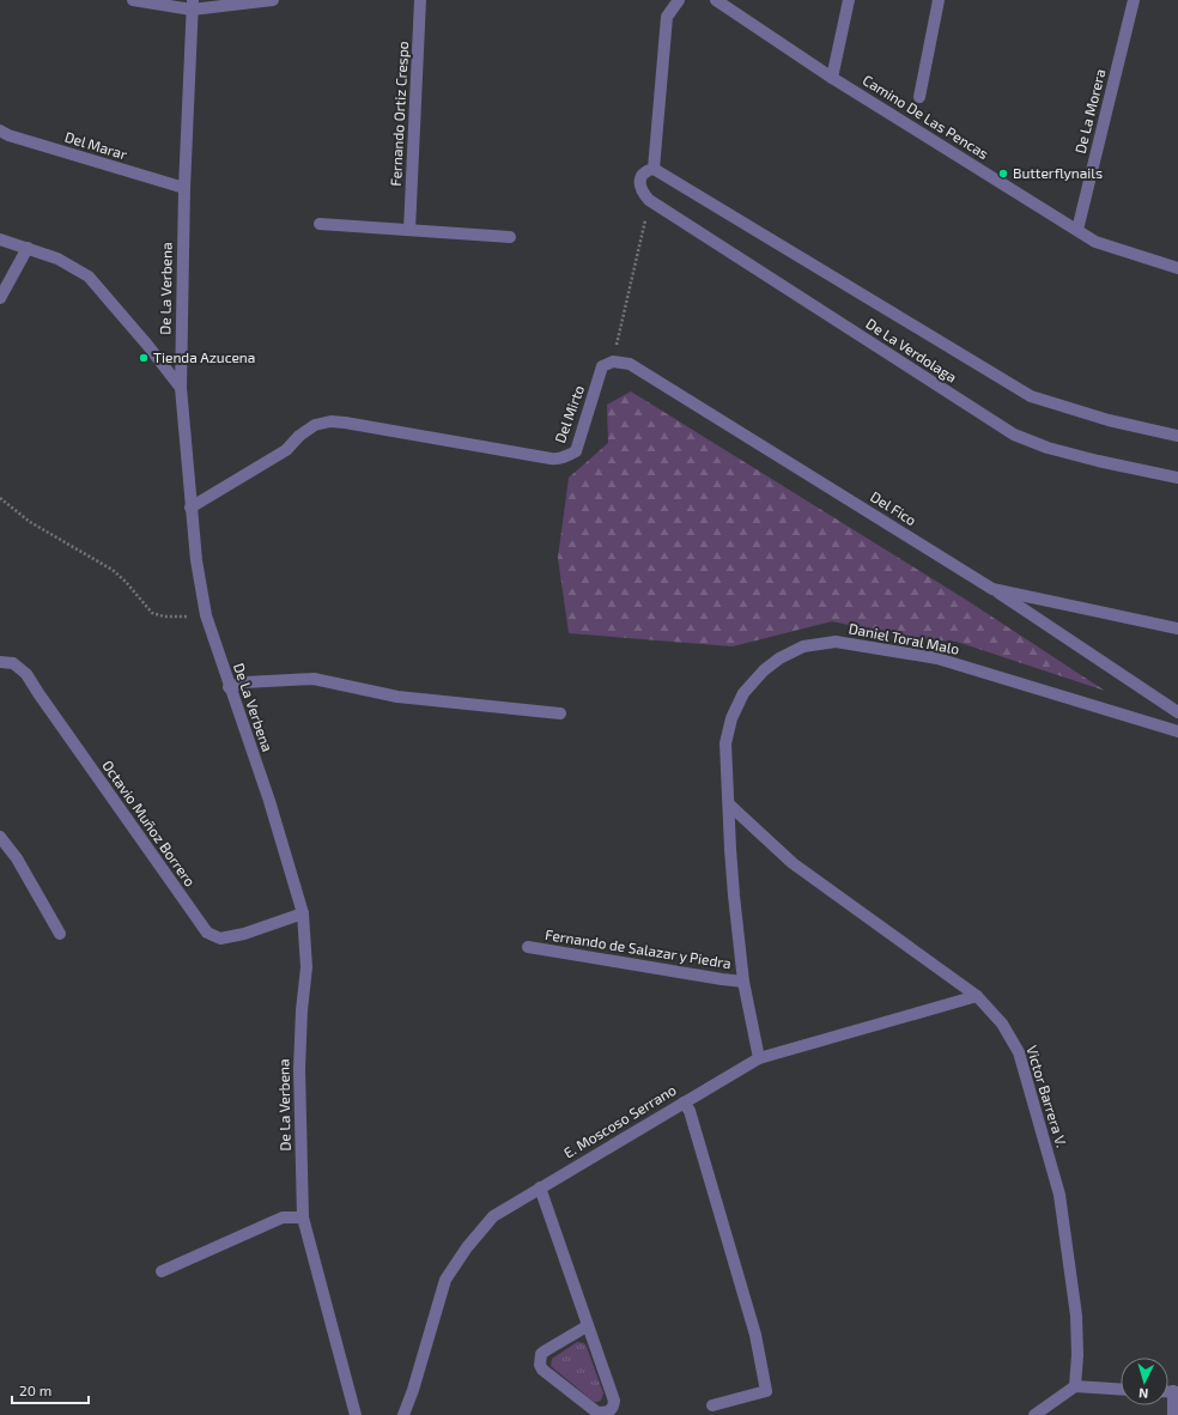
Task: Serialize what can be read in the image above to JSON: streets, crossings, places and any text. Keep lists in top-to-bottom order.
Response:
{
  "streets": {
    "street": [
      "De La Morera",
      "Fernando Ortiz Crespo",
      "Camino De Las Pencas",
      "Del Marar",
      "De La Verbena",
      "De La Verdolaga",
      "Del Mirto",
      "Del Fico",
      "Daniel Toral Malo",
      "Octavio Muñoz Borrero",
      "Fernando de Salazar y Piedra",
      "Victor Barrera V.",
      "E. Moscoso Serrano"
    ]
  },
  "crossings": [
    ["De La Morera", "Camino De Las Pencas"],
    ["Del Marar", "De La Verbena"],
    ["De La Verbena", "Del Mirto"],
    ["De La Verbena", "Octavio Muñoz Borrero"],
    ["Del Mirto", "Del Fico"],
    ["Daniel Toral Malo", "Fernando de Salazar y Piedra"],
    ["Daniel Toral Malo", "Victor Barrera V."],
    ["Daniel Toral Malo", "E. Moscoso Serrano"],
    ["Victor Barrera V.", "E. Moscoso Serrano"]
  ],
  "places": ["Butterflynails", "Tienda Azucena"],
  "scale_bar": "20 m",
  "north": "bottom"
}
